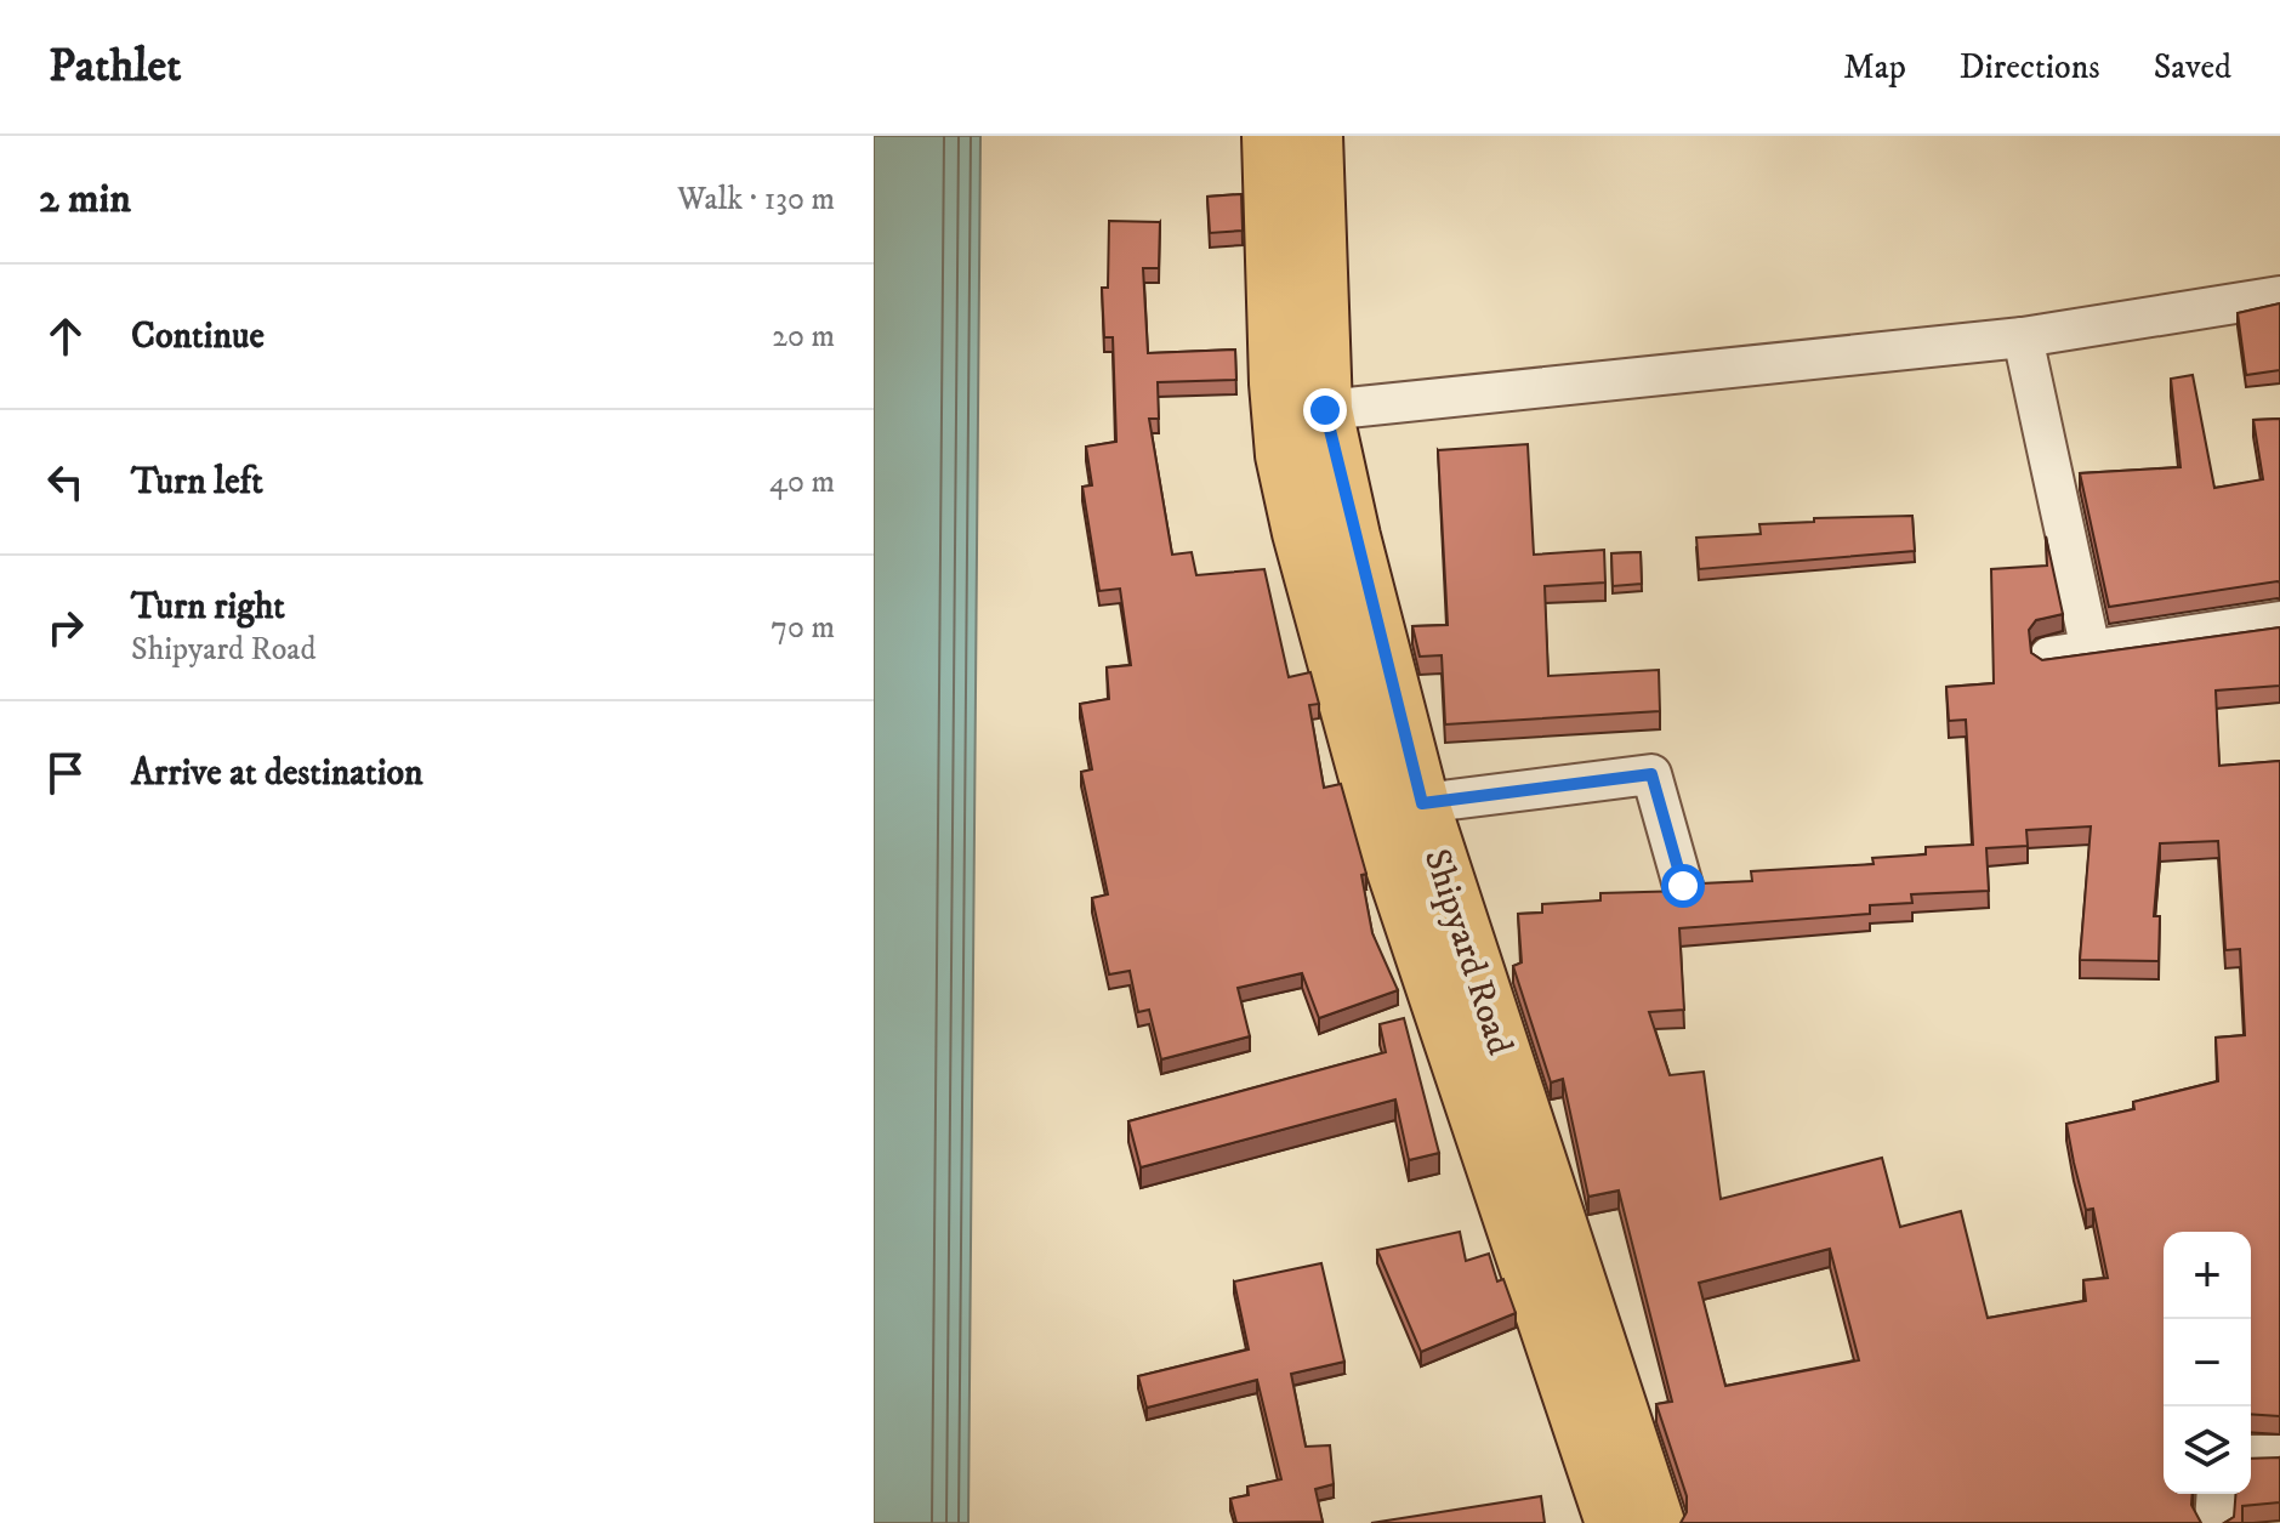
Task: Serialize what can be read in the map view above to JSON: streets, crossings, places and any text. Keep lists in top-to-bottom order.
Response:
{
  "streets": {
    "main road": ["Shipyard Road"]
  },
  "page": {
    "header": "Pathlet",
    "nav": ["Map", "Directions", "Saved"],
    "heading": ["2 min", "Walk · 130 m"],
    "list": [
      ["Continue", "20 m"],
      ["Turn left", "40 m"],
      ["Turn right", "Shipyard Road", "70 m"],
      "Arrive at destination"
    ],
    "map_buttons": ["+", "−"]
  }
}
